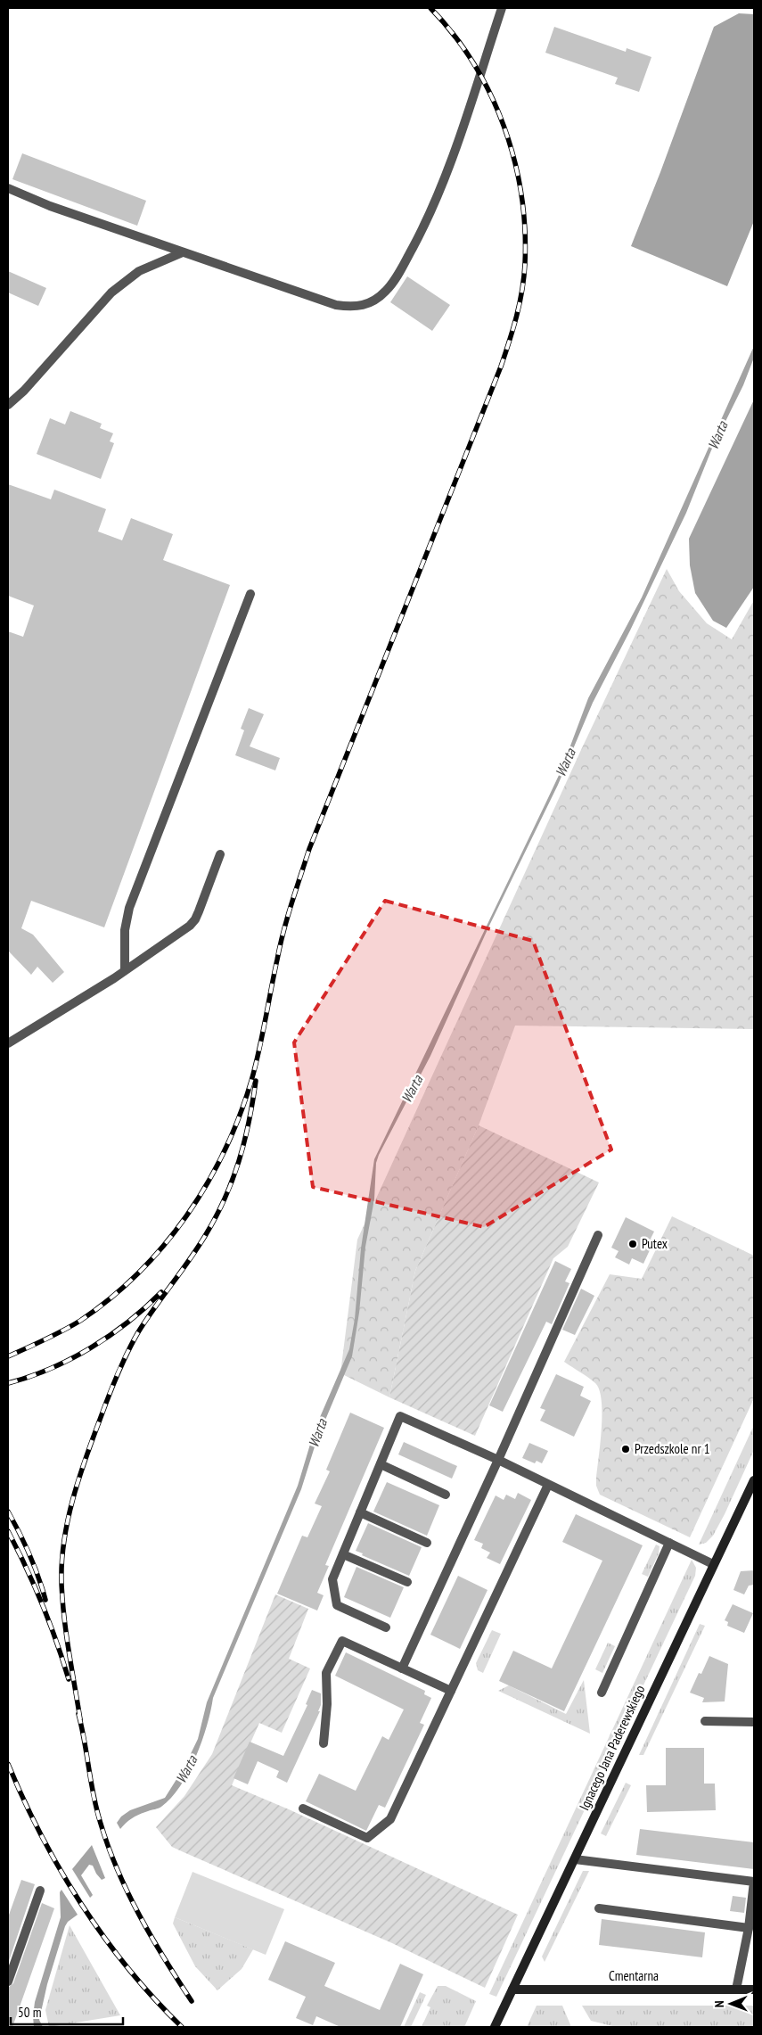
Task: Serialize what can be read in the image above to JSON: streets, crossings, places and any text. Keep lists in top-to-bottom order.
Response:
{
  "streets": {
    "main road": ["Ignacego Jana Paderewskiego", "Cmentarna"]
  },
  "crossings": [
    ["Ignacego Jana Paderewskiego", "Cmentarna"]
  ],
  "water": ["Warta"],
  "places": ["Putex", "Przedszkole nr 1"],
  "scale_bar": "50 m",
  "north": "left"
}
